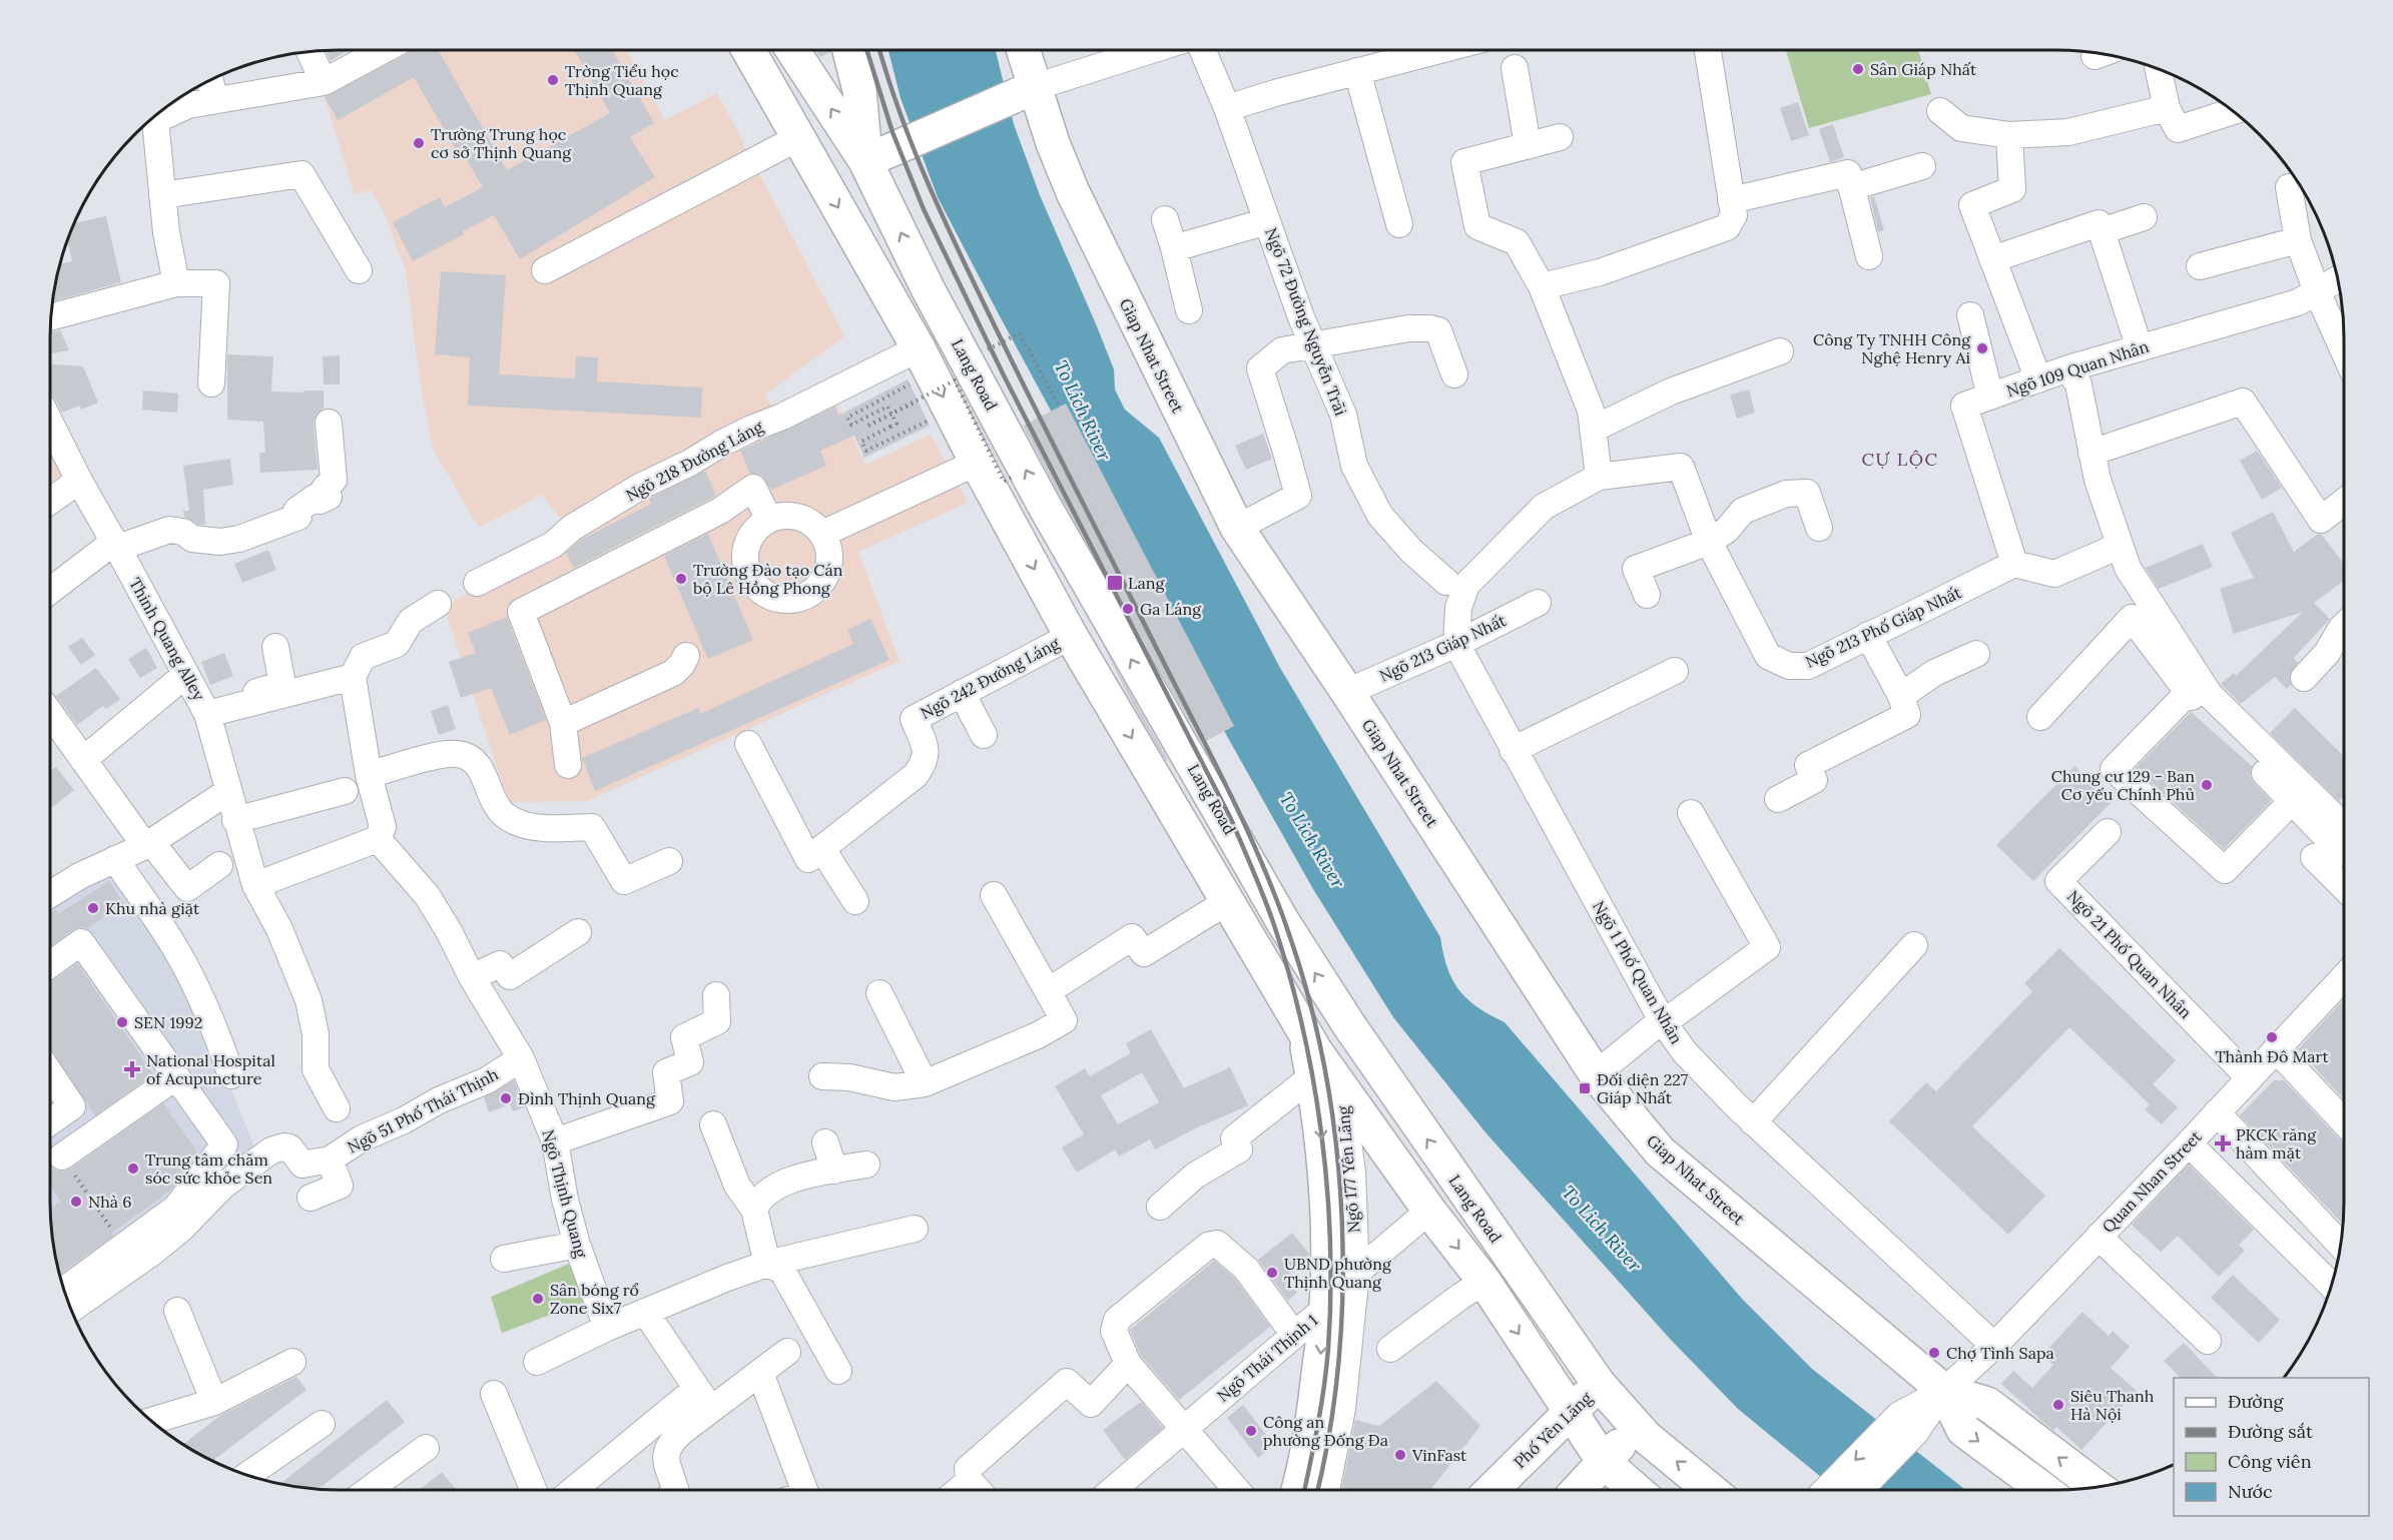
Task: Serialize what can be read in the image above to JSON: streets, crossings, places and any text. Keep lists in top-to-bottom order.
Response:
{
  "streets": {
    "main road": ["Giap Nhat Street", "Lang Road", "Phố Yên Lãng"],
    "street": [
      "Ngõ 72 Đường Nguyễn Trãi",
      "Ngõ 109 Quan Nhân",
      "Ngõ 218 Đường Láng",
      "Ngõ 213 Phố Giáp Nhất",
      "Thinh Quang Alley",
      "Ngõ 213 Giáp Nhất",
      "Ngõ 242 Đường Láng",
      "Ngõ 21 Phố Quan Nhân",
      "Ngõ 1 Phố Quan Nhân",
      "Ngõ 51 Phố Thái Thịnh",
      "Ngõ 177 Yên Lãng",
      "Quan Nhan Street",
      "Ngõ Thịnh Quang",
      "Ngõ Thái Thịnh 1"
    ]
  },
  "crossings": [
    ["Giap Nhat Street", "Ngõ 213 Giáp Nhất"],
    ["Giap Nhat Street", "Quan Nhan Street"],
    ["Ngõ 109 Quan Nhân", "Ngõ 213 Phố Giáp Nhất"],
    ["Lang Road", "Phố Yên Lãng"],
    ["Ngõ 213 Phố Giáp Nhất", "Ngõ 213 Giáp Nhất"],
    ["Ngõ 213 Phố Giáp Nhất", "Ngõ 1 Phố Quan Nhân"],
    ["Ngõ 213 Giáp Nhất", "Ngõ 1 Phố Quan Nhân"],
    ["Ngõ 21 Phố Quan Nhân", "Quan Nhan Street"],
    ["Ngõ 1 Phố Quan Nhân", "Quan Nhan Street"],
    ["Ngõ 51 Phố Thái Thịnh", "Ngõ Thịnh Quang"],
    ["Ngõ 177 Yên Lãng", "Ngõ Thái Thịnh 1"]
  ],
  "districts": ["CỰ LỘC"],
  "water": ["To Lich River"],
  "places": {
    "other": [
      "Sân Giáp Nhất",
      "Trờng Tiểu học Thịnh Quang",
      "Trường Trung học cơ sở Thịnh Quang",
      "Công Ty TNHH Công Nghệ Henry Ai",
      "Trường Đào tạo Cán bộ Lê Hồng Phong",
      "Ga Láng",
      "Chung cư 129 - Ban Cơ yếu Chính Phủ",
      "Khu nhà giặt",
      "SEN 1992",
      "Thành Đô Mart",
      "Đình Thịnh Quang",
      "Trung tâm chăm sóc sức khỏe Sen",
      "Nhà 6",
      "UBND phường Thịnh Quang",
      "Sân bóng rổ Zone Six7",
      "Chợ Tình Sapa",
      "Siêu Thanh Hà Nội",
      "Công an phường Đống Đa",
      "VinFast"
    ],
    "transit": ["Lang", "Đối diện 227 Giáp Nhất"],
    "health": ["National Hospital of Acupuncture", "PKCK răng hàm mặt"]
  },
  "legend": [
    "Đường",
    "Đường sắt",
    "Công viên",
    "Nước"
  ]
}
